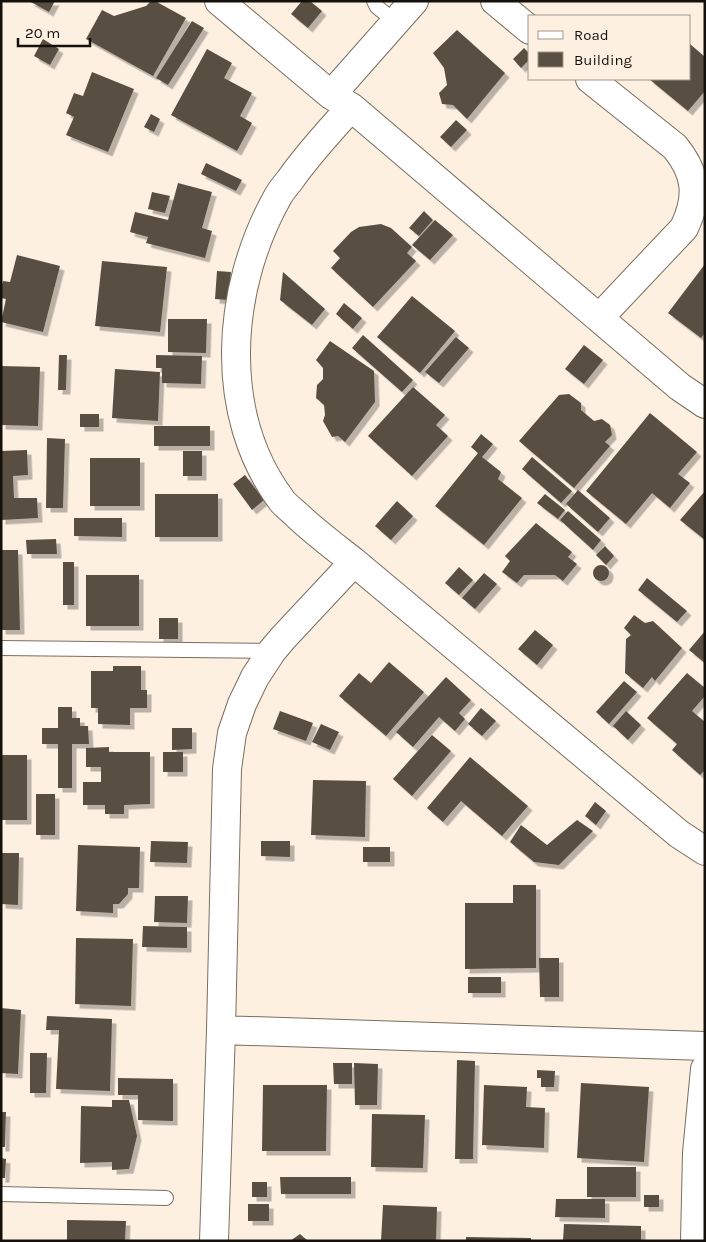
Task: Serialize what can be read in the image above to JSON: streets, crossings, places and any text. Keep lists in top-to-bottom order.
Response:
{
  "legend": ["Road", "Building"],
  "scale_bar": "20 m"
}
